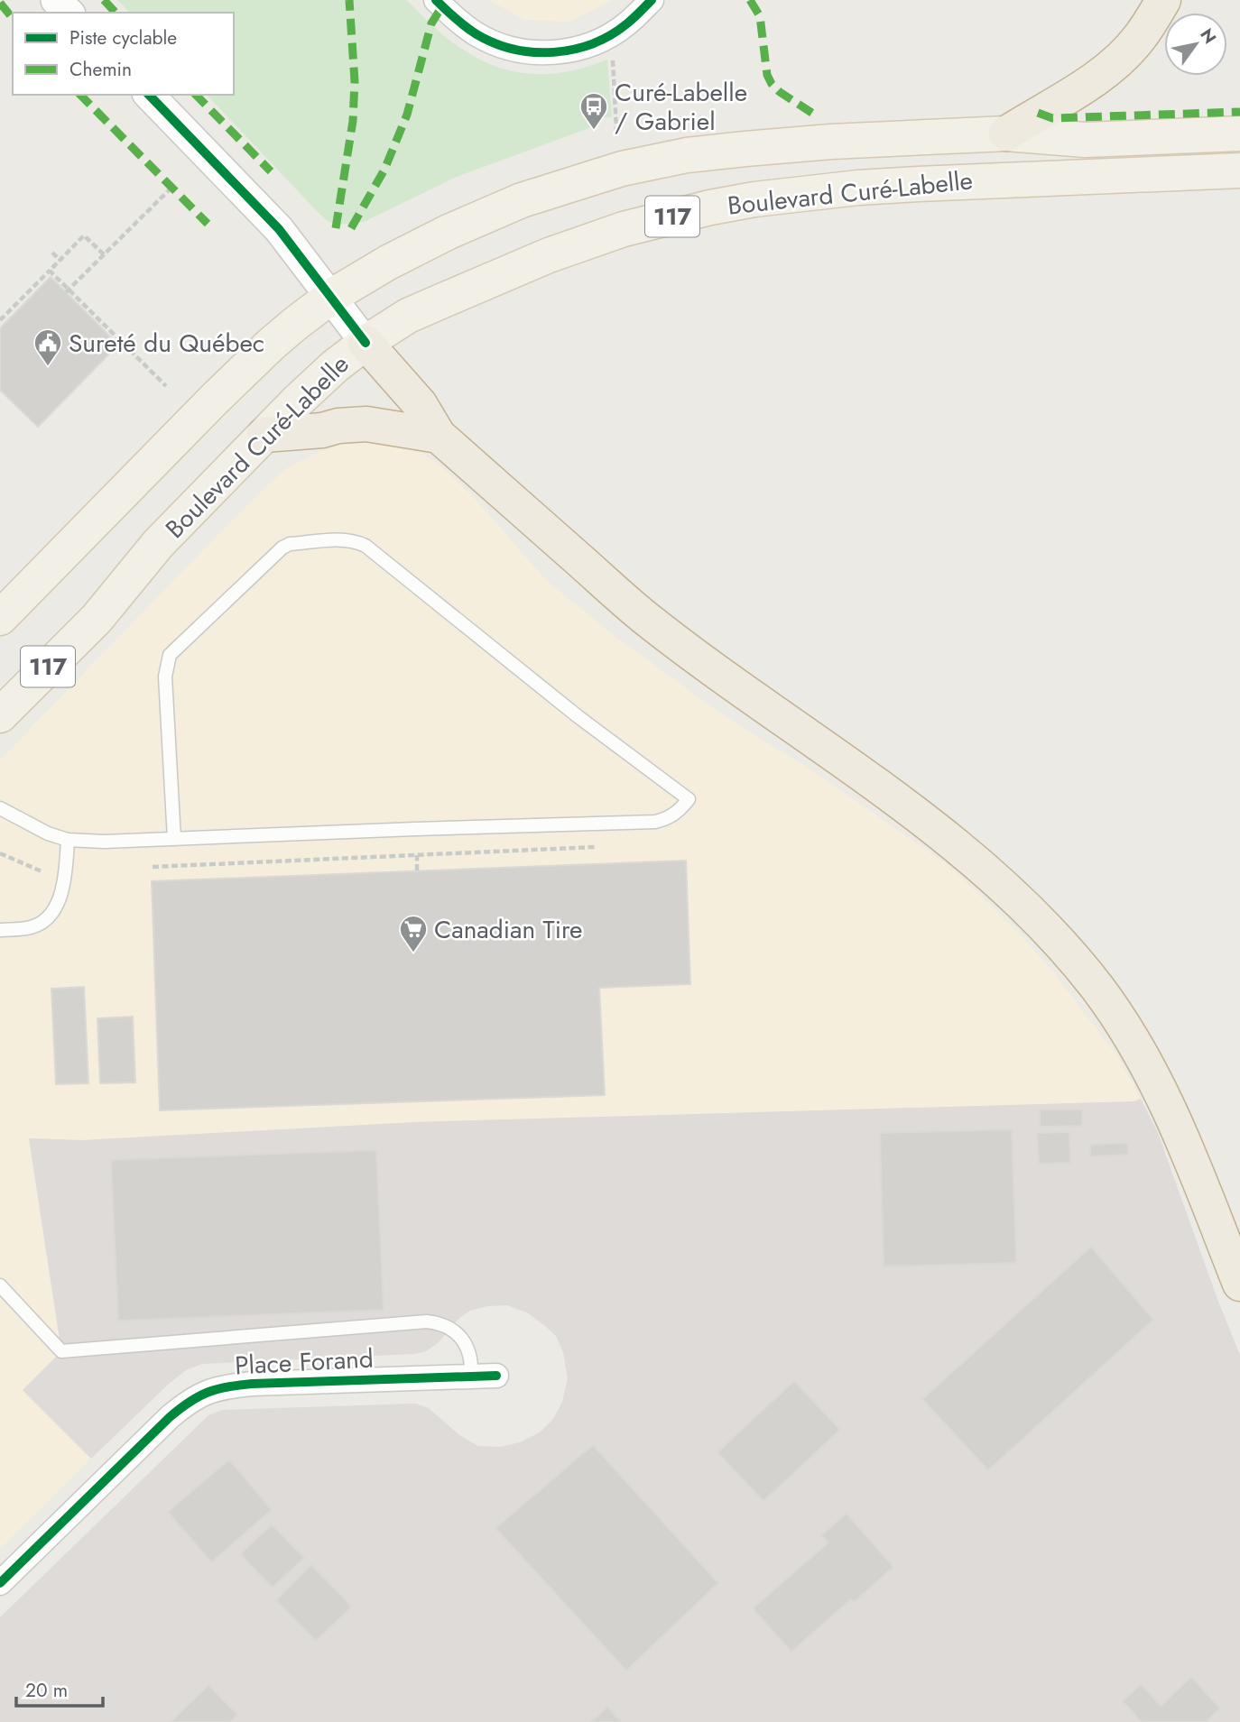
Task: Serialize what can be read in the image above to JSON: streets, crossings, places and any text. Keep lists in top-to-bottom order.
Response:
{
  "streets": {
    "main road": ["Boulevard Curé-Labelle", "117"],
    "street": ["Place Forand"]
  },
  "places": {
    "bus stop": ["Curé-Labelle / Gabriel"],
    "public building": ["Sureté du Québec"],
    "supermarket": ["Canadian Tire"]
  },
  "legend": ["Piste cyclable", "Chemin"],
  "scale_bar": "20 m",
  "north": "top right"
}
